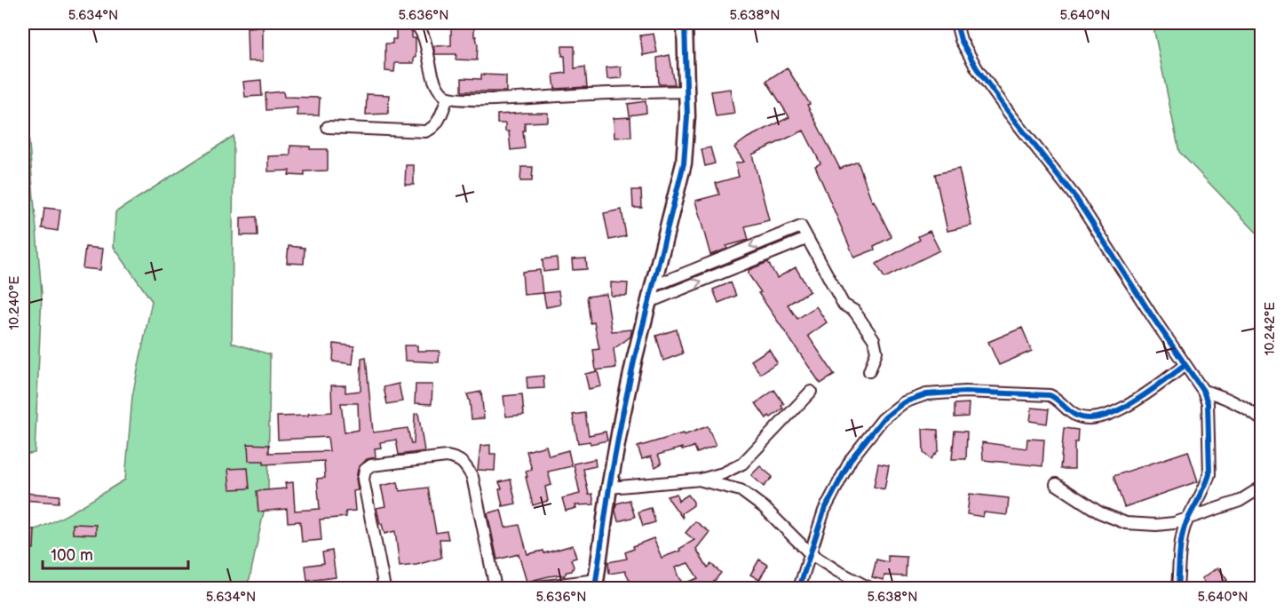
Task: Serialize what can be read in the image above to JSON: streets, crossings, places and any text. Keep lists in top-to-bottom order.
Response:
{
  "scale_bar": "100 m",
  "coordinates": [
    "5.634°N",
    "5.636°N",
    "5.638°N",
    "5.640°N",
    "10.240°E",
    "10.242°E"
  ]
}
